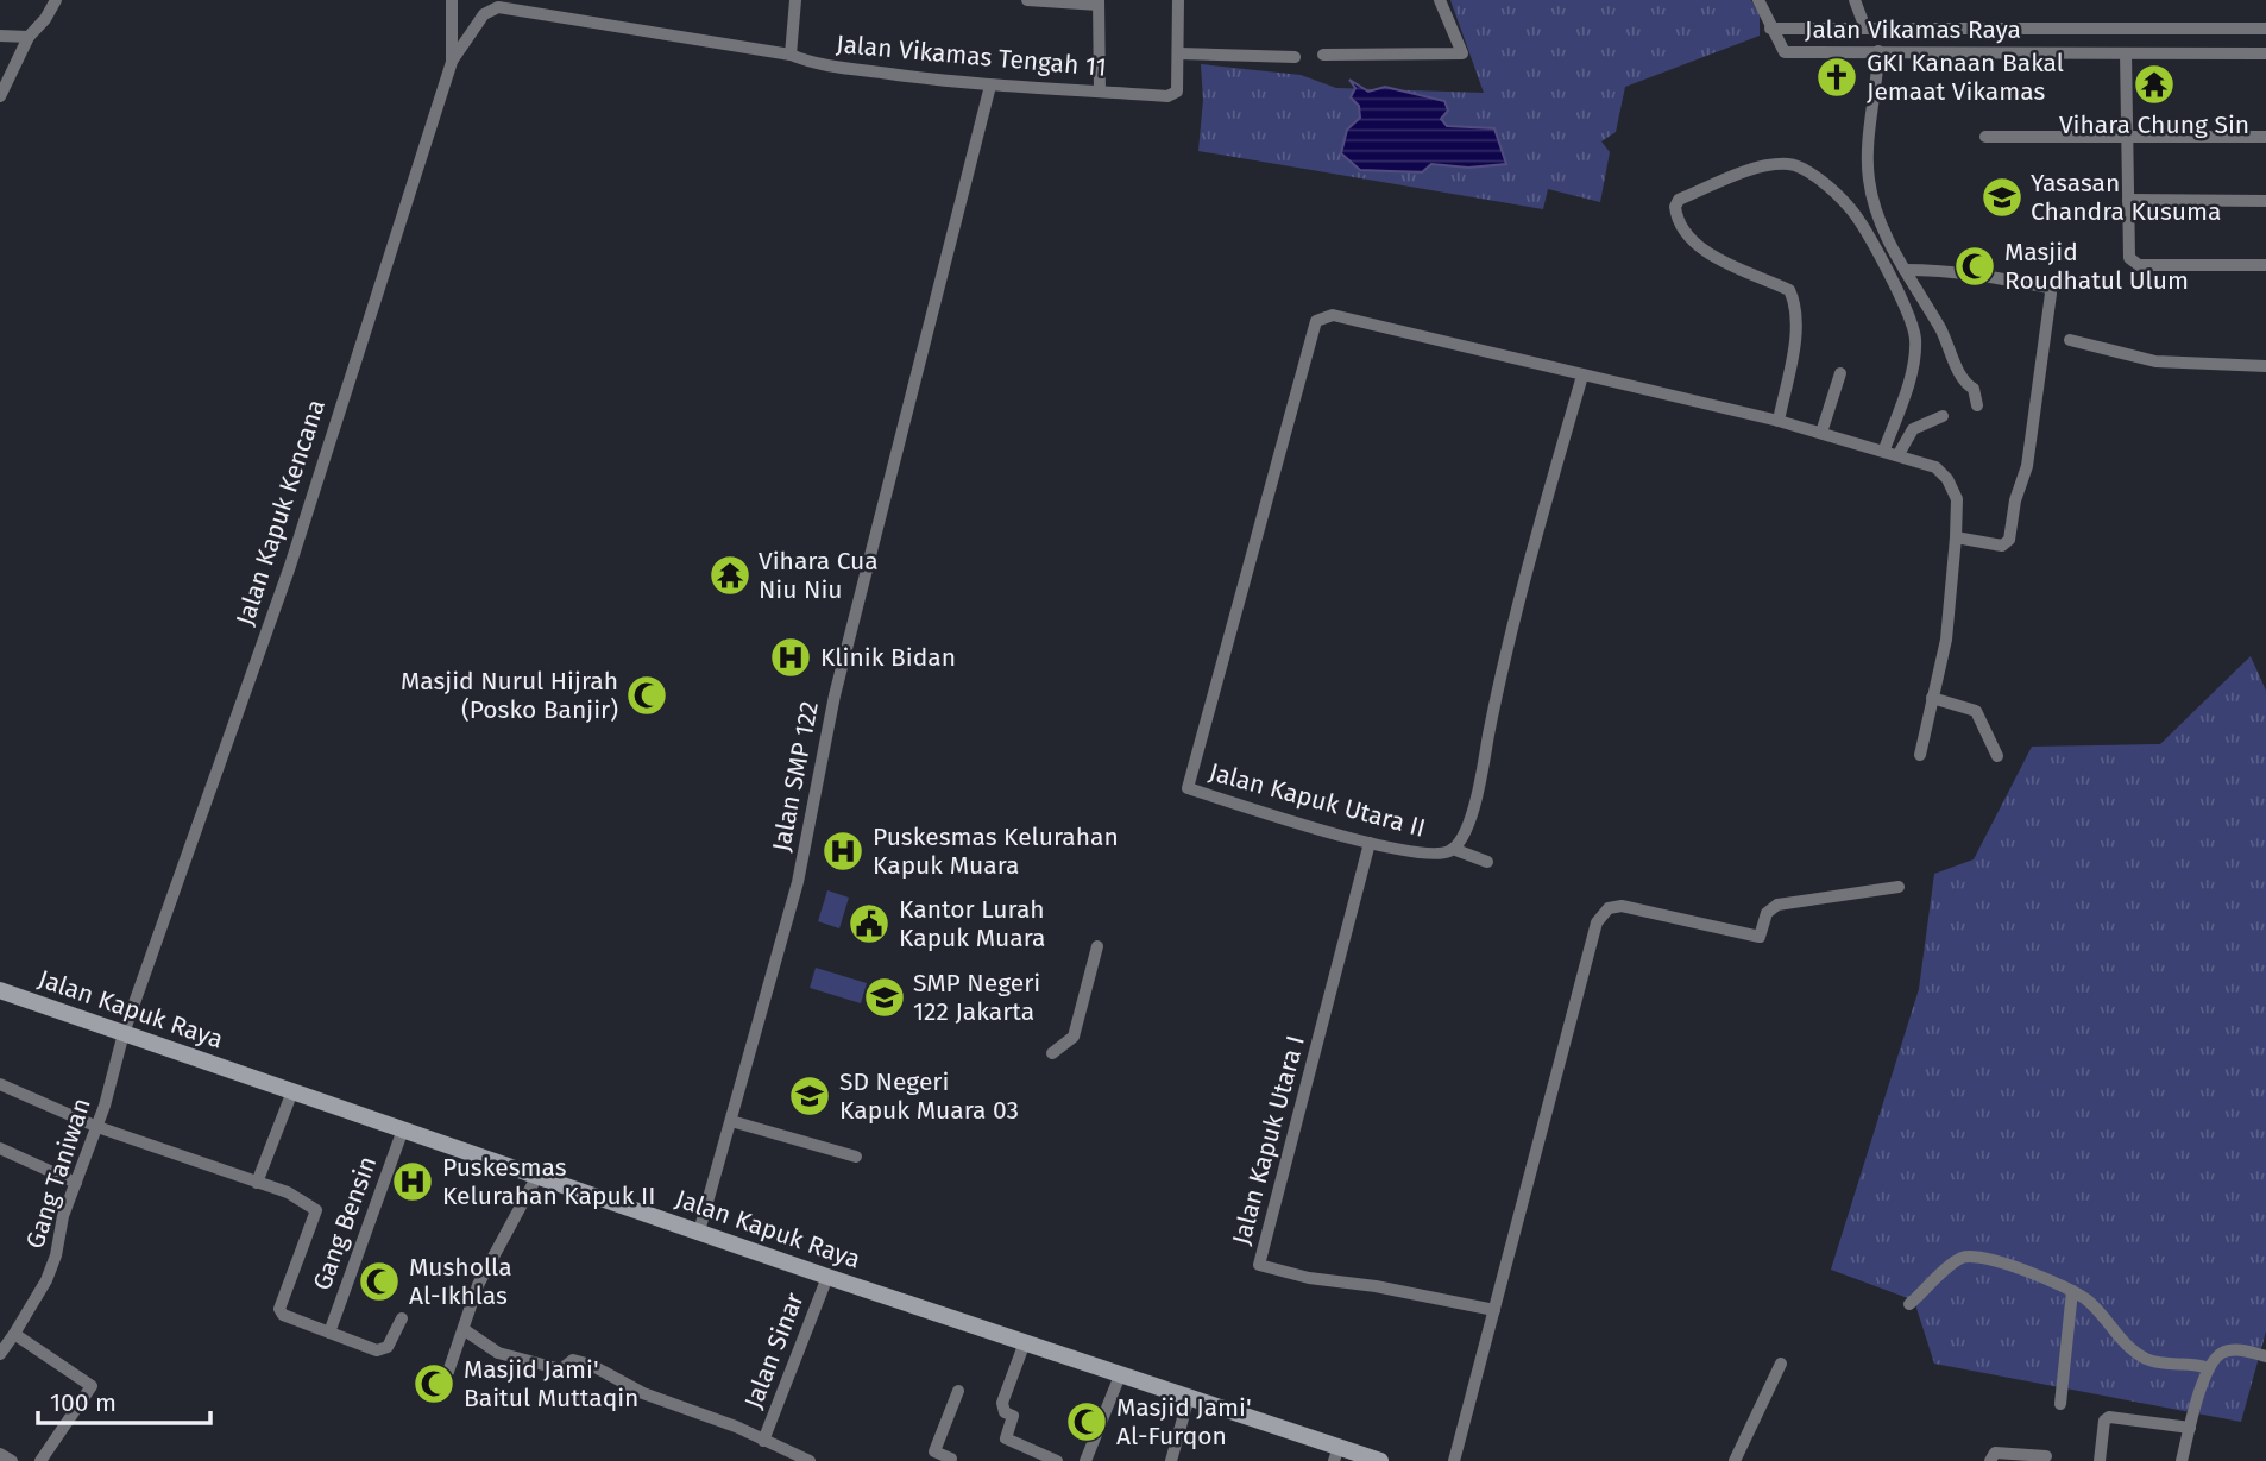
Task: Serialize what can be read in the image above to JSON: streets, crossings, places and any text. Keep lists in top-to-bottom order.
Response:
{
  "streets": {
    "main road": ["Jalan Kapuk Raya"],
    "street": [
      "Jalan Vikamas Raya",
      "Jalan Vikamas Tengah 11",
      "Jalan Kapuk Kencana",
      "Jalan SMP 122",
      "Jalan Kapuk Utara II",
      "Jalan Kapuk Utara I",
      "Gang Taniwan",
      "Gang Bensin",
      "Jalan Sinar"
    ]
  },
  "crossings": [
    ["Jalan Vikamas Tengah 11", "Jalan Kapuk Kencana"],
    ["Jalan Vikamas Tengah 11", "Jalan SMP 122"],
    ["Jalan Kapuk Kencana", "Jalan Kapuk Raya"],
    ["Jalan Kapuk Kencana", "Gang Taniwan"],
    ["Jalan SMP 122", "Jalan Kapuk Raya"],
    ["Jalan Kapuk Utara II", "Jalan Kapuk Utara I"],
    ["Jalan Kapuk Raya", "Gang Taniwan"],
    ["Jalan Kapuk Raya", "Gang Bensin"],
    ["Jalan Kapuk Raya", "Jalan Sinar"]
  ],
  "places": {
    "church": ["GKI Kanaan Bakal Jemaat Vikamas"],
    "temple": ["Vihara Chung Sin", "Vihara Cua Niu Niu"],
    "school or university": ["Yasasan Chandra Kusuma", "SMP Negeri 122 Jakarta", "SD Negeri Kapuk Muara 03"],
    "mosque": [
      "Masjid Roudhatul Ulum",
      "Masjid Nurul Hijrah (Posko Banjir)",
      "Musholla Al-Ikhlas",
      "Masjid Jami' Baitul Muttaqin",
      "Masjid Jami' Al-Furqon"
    ],
    "hospital": ["Klinik Bidan", "Puskesmas Kelurahan Kapuk Muara", "Puskesmas Kelurahan Kapuk II"],
    "public building": ["Kantor Lurah Kapuk Muara"]
  },
  "scale_bar": "100 m"
}
